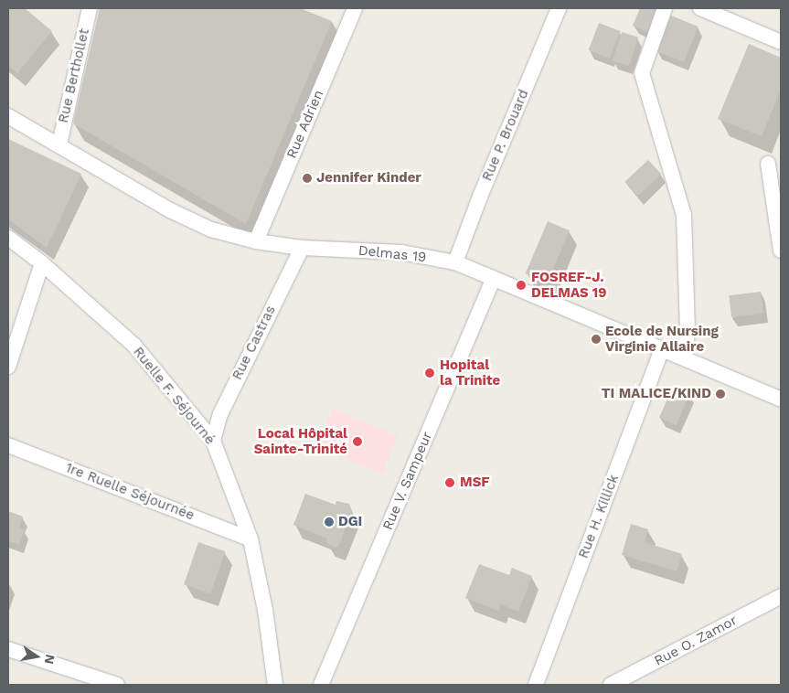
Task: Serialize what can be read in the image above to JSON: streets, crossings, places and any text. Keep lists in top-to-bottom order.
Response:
{
  "streets": {
    "street": [
      "Rue Berthollet",
      "Rue Adrien",
      "Rue P. Brouard",
      "Delmas 19",
      "Rue Castras",
      "Ruelle F. Séjourné",
      "Rue V. Sampeur",
      "1re Ruelle Séjournée",
      "Rue H. Killick",
      "Rue O. Zamor"
    ]
  },
  "crossings": [
    ["Rue Berthollet", "Delmas 19"],
    ["Rue Adrien", "Delmas 19"],
    ["Rue P. Brouard", "Delmas 19"],
    ["Delmas 19", "Rue Castras"],
    ["Delmas 19", "Rue V. Sampeur"],
    ["Delmas 19", "Rue H. Killick"],
    ["Rue Castras", "Ruelle F. Séjourné"],
    ["Ruelle F. Séjourné", "1re Ruelle Séjournée"]
  ],
  "places": [
    "Jennifer Kinder",
    "FOSREF-J. DELMAS 19",
    "Ecole de Nursing Virginie Allaire",
    "Hopital la Trinite",
    "TI MALICE/KIND",
    "Local Hôpital Sainte-Trinité",
    "MSF",
    "DGI"
  ],
  "north": "right"
}
